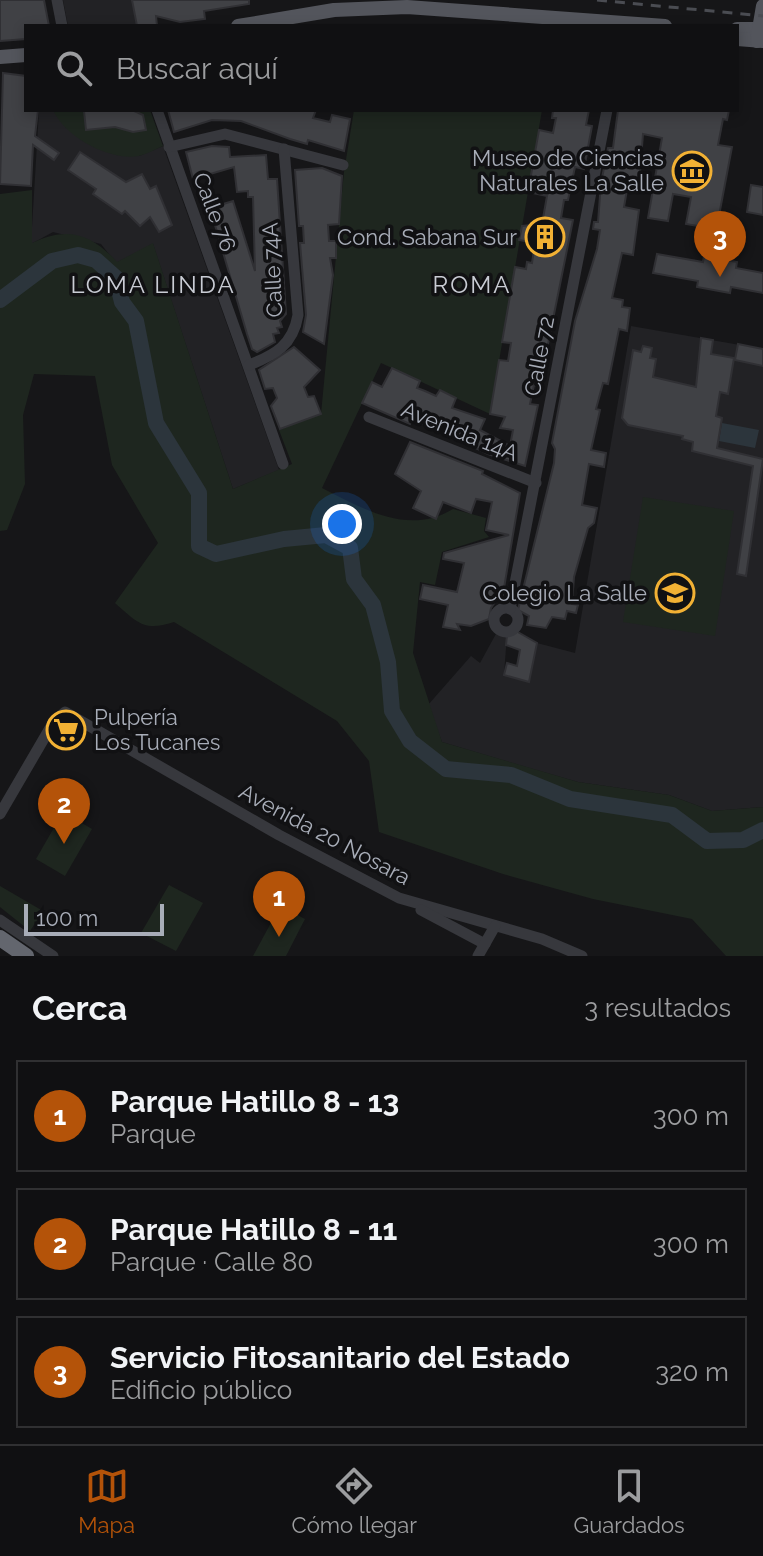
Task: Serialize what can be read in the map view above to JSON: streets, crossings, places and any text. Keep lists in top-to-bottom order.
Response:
{
  "streets": {
    "street": [
      "Calle 76",
      "Calle 74A",
      "Calle 72",
      "Avenida 14A",
      "Avenida 20 Nosara"
    ]
  },
  "crossings": [
    ["Calle 76", "Calle 74A"],
    ["Calle 72", "Avenida 14A"]
  ],
  "districts": ["LOMA LINDA", "ROMA"],
  "places": {
    "museum": ["Museo de Ciencias Naturales La Salle"],
    "building": ["Cond. Sabana Sur"],
    "school or university": ["Colegio La Salle"],
    "supermarket": ["Pulpería Los Tucanes"]
  },
  "scale_bar": "100 m",
  "page": {
    "search": "Buscar aquí",
    "pins": ["3", "2", "1"],
    "scale": "100 m",
    "heading": ["Cerca", "3 resultados"],
    "list": [
      {
        "mark": "1",
        "name": "Parque Hatillo 8 - 13",
        "note": "Parque",
        "value": "300 m"
      },
      {
        "mark": "2",
        "name": "Parque Hatillo 8 - 11",
        "note": "Parque · Calle 80",
        "value": "300 m"
      },
      {
        "mark": "3",
        "name": "Servicio Fitosanitario del Estado",
        "note": "Edificio público",
        "value": "320 m"
      }
    ],
    "nav": ["Mapa", "Cómo llegar", "Guardados"]
  }
}
